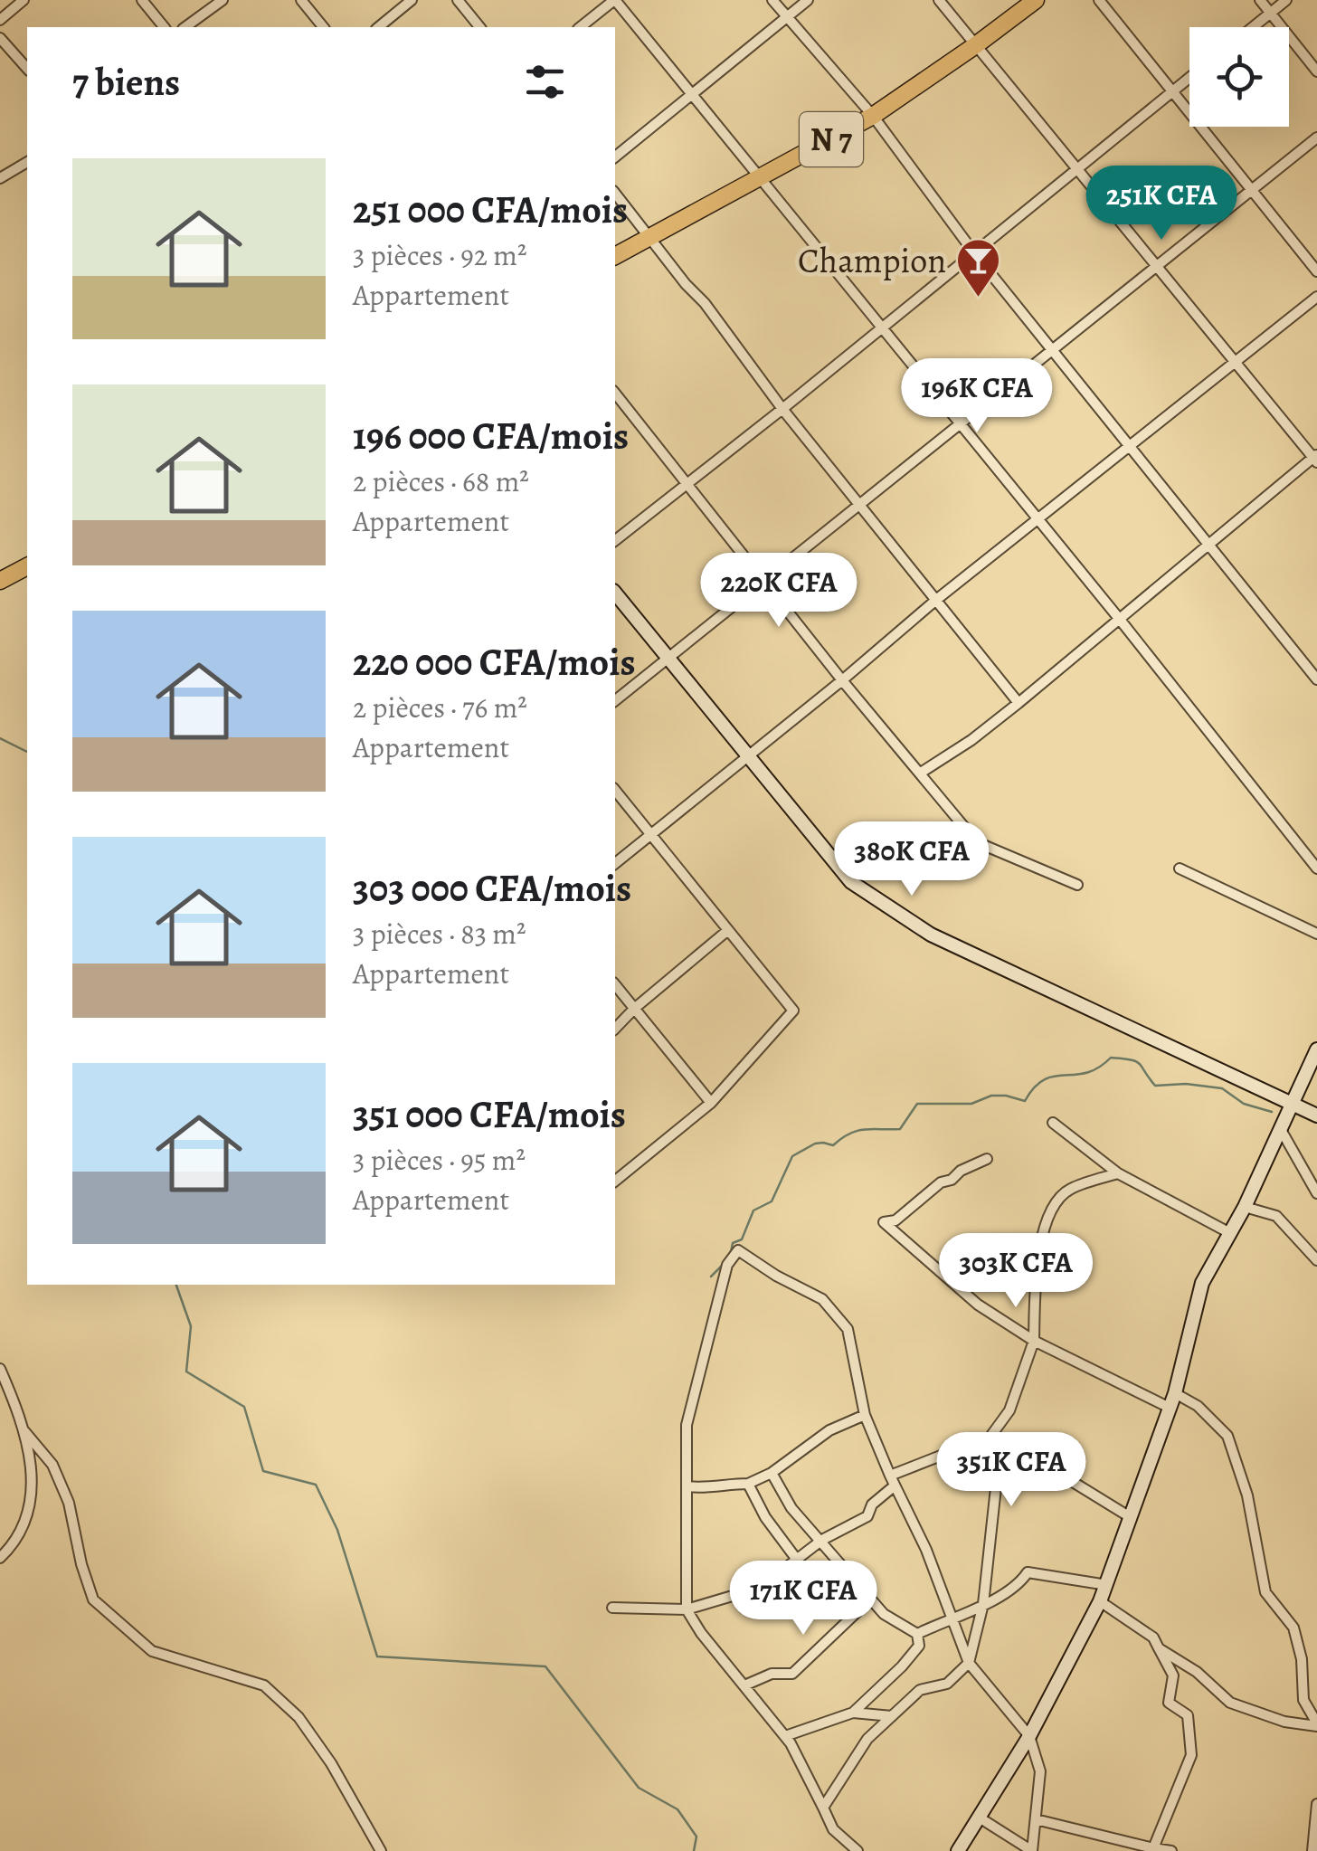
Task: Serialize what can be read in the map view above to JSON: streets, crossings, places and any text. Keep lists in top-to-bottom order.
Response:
{
  "streets": {
    "highway": ["N 7"]
  },
  "places": {
    "bar": ["Champion"]
  },
  "page": {
    "heading": "7 biens",
    "list": [
      {
        "name": "251 000 CFA/mois",
        "note": "3 pièces · 92 m² · Appartement"
      },
      {
        "name": "196 000 CFA/mois",
        "note": "2 pièces · 68 m² · Appartement"
      },
      {
        "name": "220 000 CFA/mois",
        "note": "2 pièces · 76 m² · Appartement"
      },
      {
        "name": "303 000 CFA/mois",
        "note": "3 pièces · 83 m² · Appartement"
      },
      {
        "name": "351 000 CFA/mois",
        "note": "3 pièces · 95 m² · Appartement"
      }
    ],
    "price": [
      "251K CFA",
      "196K CFA",
      "220K CFA",
      "380K CFA",
      "303K CFA",
      "351K CFA",
      "171K CFA"
    ]
  }
}
